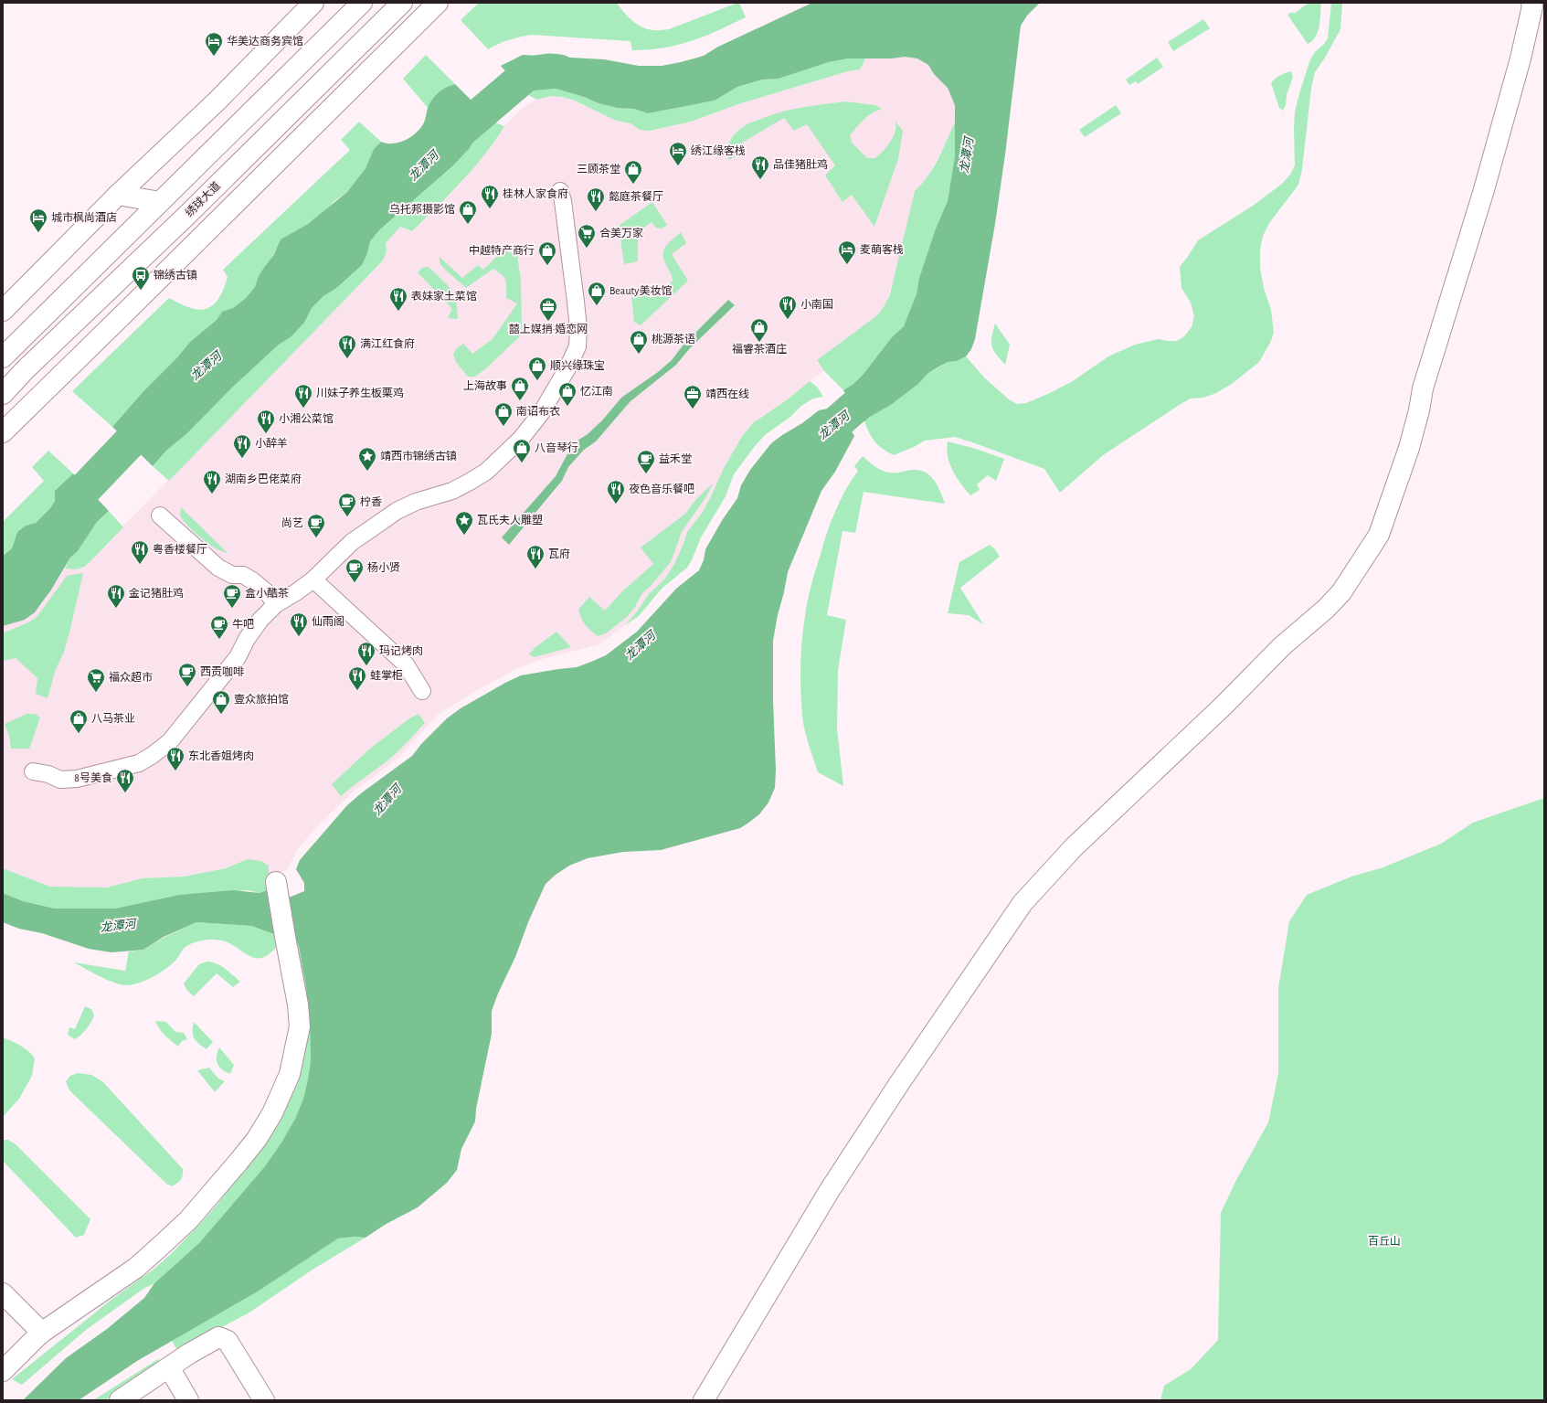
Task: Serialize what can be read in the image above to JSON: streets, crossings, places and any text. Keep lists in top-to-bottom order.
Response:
{
  "streets": {
    "street": ["绣球大道"]
  },
  "water": ["龙潭河"],
  "parks": ["百丘山"],
  "places": {
    "hotel": [
      "华美达商务宾馆",
      "绣江缘客栈",
      "城市枫尚酒店",
      "麦萌客栈"
    ],
    "restaurant": [
      "品佳猪肚鸡",
      "桂林人家食府",
      "懿庭茶餐厅",
      "表妹家土菜馆",
      "小南国",
      "满江红食府",
      "川妹子养生板栗鸡",
      "小湘公菜馆",
      "小醉羊",
      "湖南乡巴佬菜府",
      "夜色音乐餐吧",
      "粤香楼餐厅",
      "瓦府",
      "金记猪肚鸡",
      "仙雨阁",
      "玛记烤肉",
      "蛙掌柜",
      "东北香姐烤肉",
      "8号美食"
    ],
    "shop": [
      "三顾茶堂",
      "乌托邦摄影馆",
      "中越特产商行",
      "Beauty美妆馆",
      "福睿茶酒庄",
      "桃源茶语",
      "顺兴缘珠宝",
      "上海故事",
      "忆江南",
      "南诏布衣",
      "八音琴行",
      "壹众旅拍馆",
      "八马茶业"
    ],
    "supermarket": ["合美万家", "福众超市"],
    "bus stop": ["锦绣古镇"],
    "office": ["囍上媒捎·婚恋网", "靖西在线"],
    "place": ["靖西市锦绣古镇", "瓦氏夫人雕塑"],
    "cafe": [
      "益禾堂",
      "柠香",
      "尚艺",
      "杨小贤",
      "盒小酷茶",
      "牛吧",
      "西贡咖啡"
    ]
  }
}
